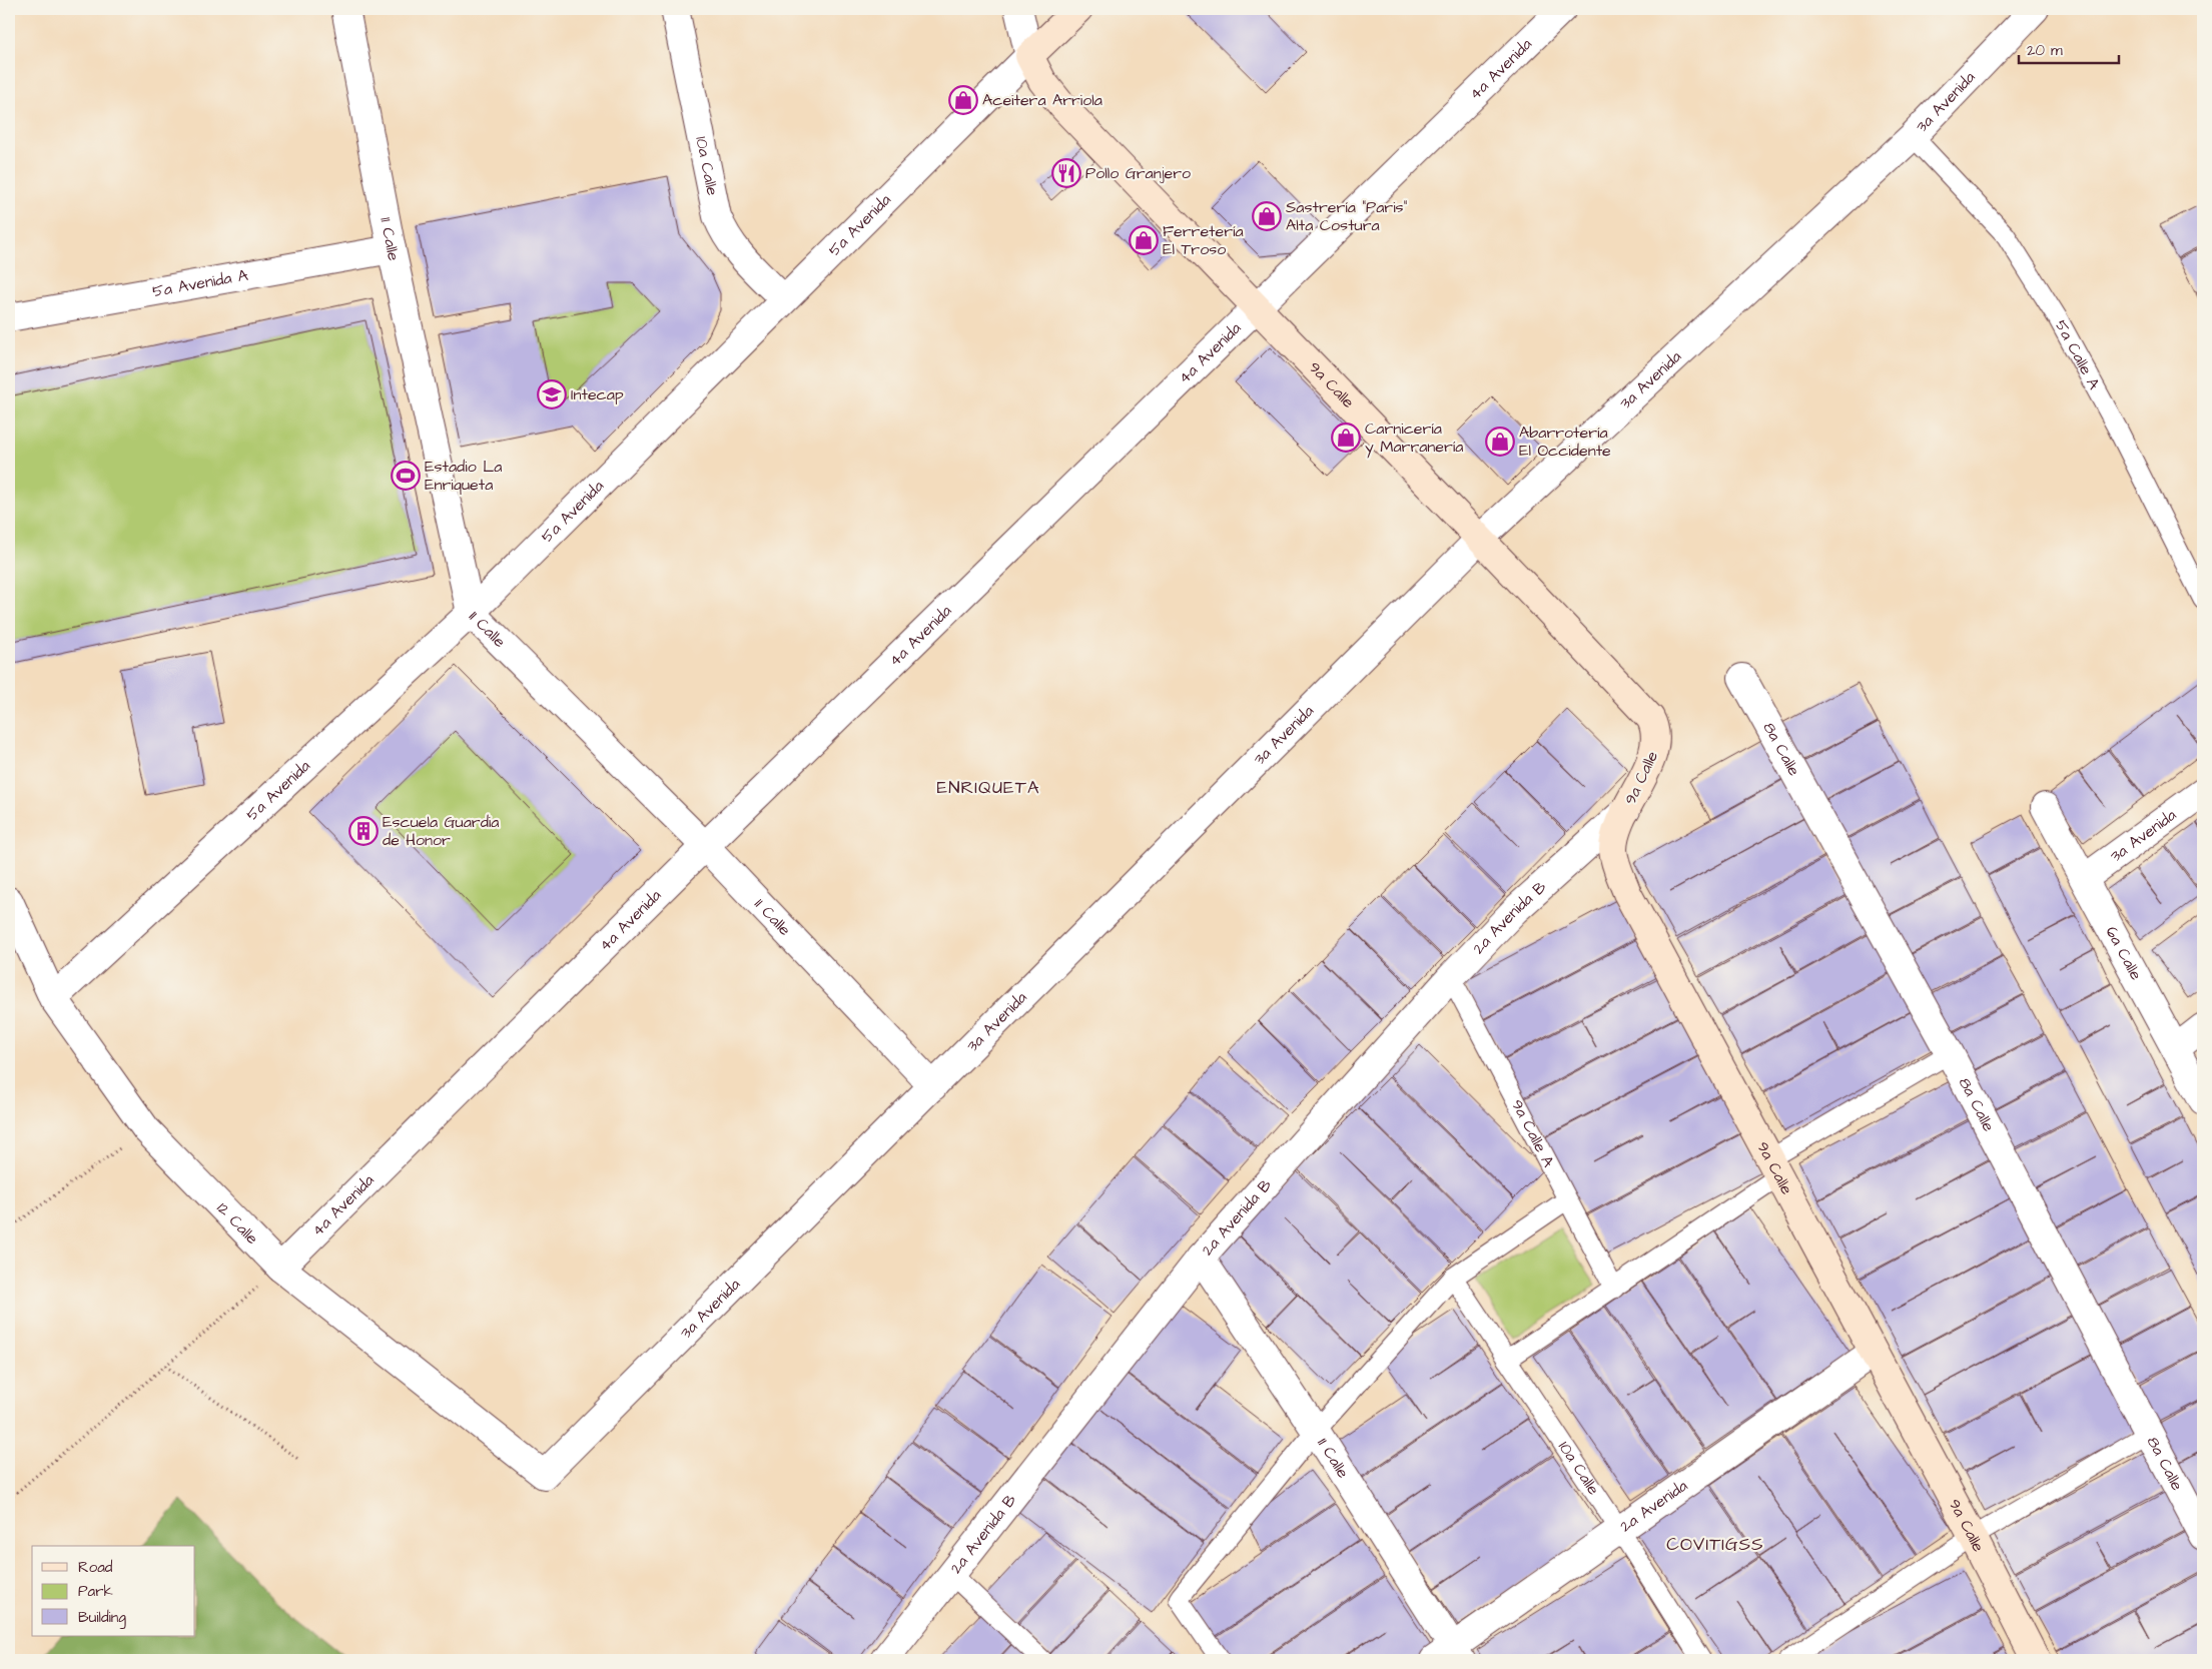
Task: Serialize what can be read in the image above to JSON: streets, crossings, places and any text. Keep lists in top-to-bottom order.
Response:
{
  "streets": {
    "main road": ["5a Avenida", "9a Calle"],
    "street": [
      "4a Avenida",
      "3a Avenida",
      "10a Calle",
      "11 Calle",
      "5a Avenida A",
      "8a Calle",
      "2a Avenida B",
      "6a Calle",
      "12 Calle",
      "2a Avenida"
    ],
    "lane": ["5a Calle A", "9a Calle A"]
  },
  "crossings": [
    ["4a Avenida", "11 Calle"],
    ["4a Avenida", "9a Calle"],
    ["4a Avenida", "12 Calle"],
    ["3a Avenida", "11 Calle"],
    ["3a Avenida", "5a Calle A"],
    ["3a Avenida", "9a Calle"],
    ["3a Avenida", "6a Calle"],
    ["3a Avenida", "12 Calle"],
    ["10a Calle", "5a Avenida"],
    ["10a Calle", "2a Avenida"],
    ["5a Avenida", "11 Calle"],
    ["5a Avenida", "9a Calle"],
    ["5a Avenida", "12 Calle"],
    ["11 Calle", "5a Avenida A"],
    ["11 Calle", "2a Avenida B"],
    ["11 Calle", "2a Avenida"],
    ["9a Calle", "2a Avenida B"],
    ["9a Calle", "2a Avenida"],
    ["2a Avenida B", "9a Calle A"]
  ],
  "districts": ["ENRIQUETA", "COVITIGSS"],
  "places": {
    "shop": [
      "Aceitera Arriola",
      "Sastrería \"Paris\" Alta Costura",
      "Ferretería El Troso",
      "Carnicería y Marranería",
      "Abarrotería El Occidente"
    ],
    "restaurant": ["Pollo Granjero"],
    "school or university": ["Intecap"],
    "sports": ["Estadio La Enriqueta"],
    "building": ["Escuela Guardia de Honor"]
  },
  "legend": ["Road", "Park", "Building"],
  "scale_bar": "20 m"
}
